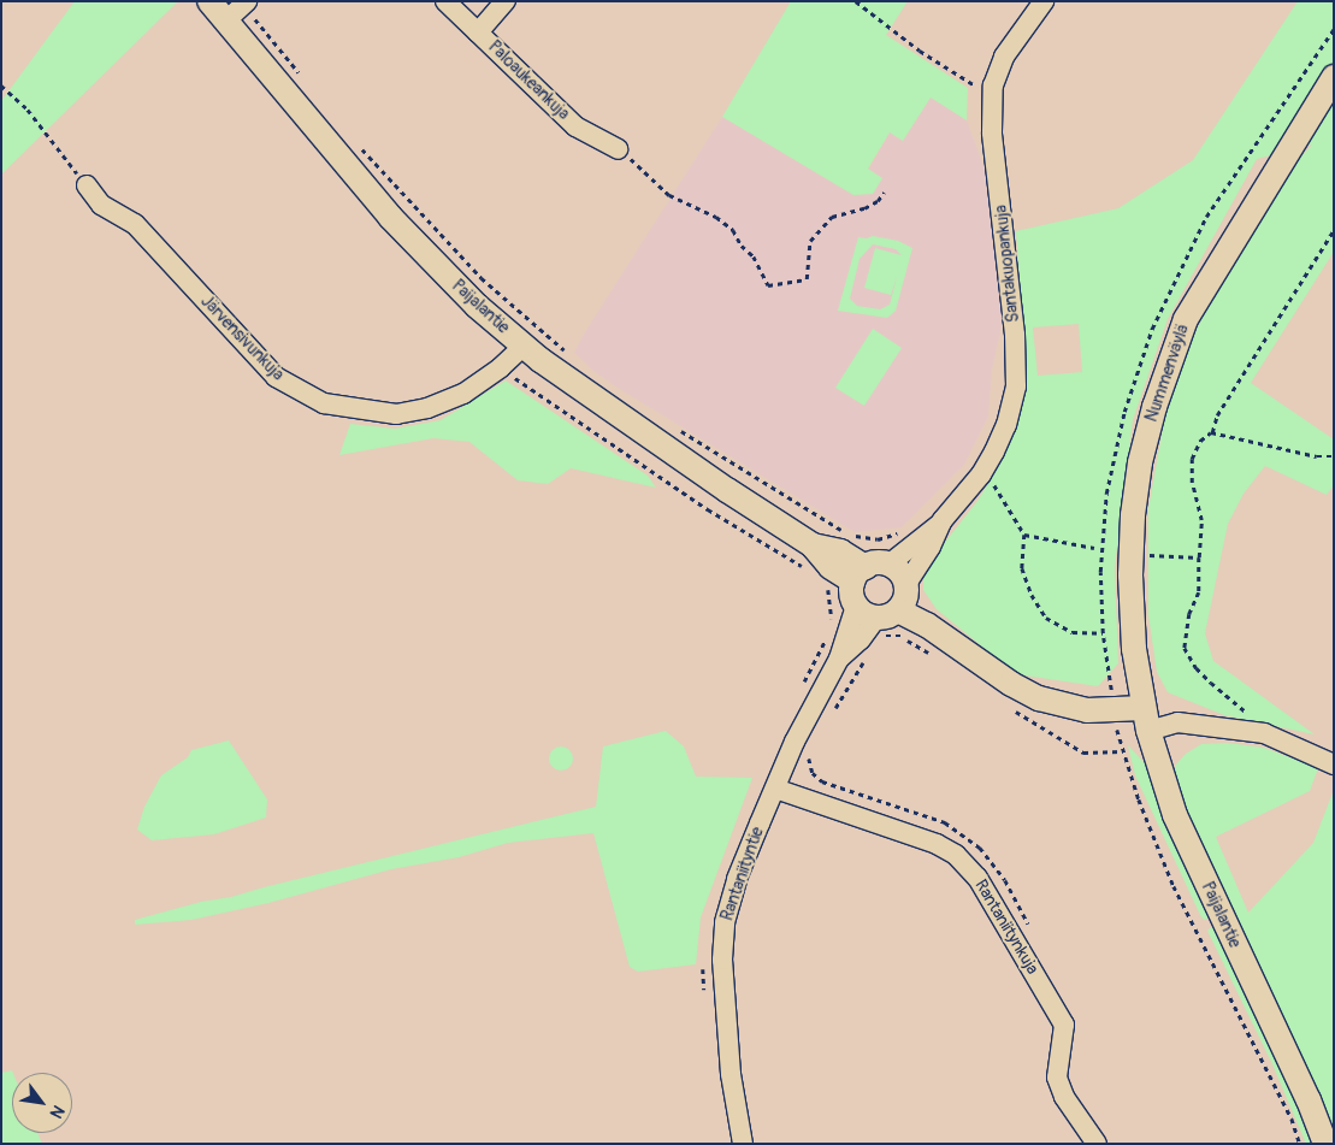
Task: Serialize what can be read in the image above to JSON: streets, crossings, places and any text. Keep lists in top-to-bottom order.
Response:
{
  "streets": {
    "street": [
      "Paloaukeankuja",
      "Santakuopankuja",
      "Paijalantie",
      "Järvensivunkuja",
      "Nummenväylä",
      "Rantaniityntie",
      "Rantaniitynkuja"
    ]
  },
  "crossings": [
    ["Santakuopankuja", "Paijalantie"],
    ["Santakuopankuja", "Rantaniityntie"],
    ["Paijalantie", "Järvensivunkuja"],
    ["Paijalantie", "Nummenväylä"],
    ["Paijalantie", "Rantaniityntie"],
    ["Rantaniityntie", "Rantaniitynkuja"]
  ],
  "north": "bottom right"
}
